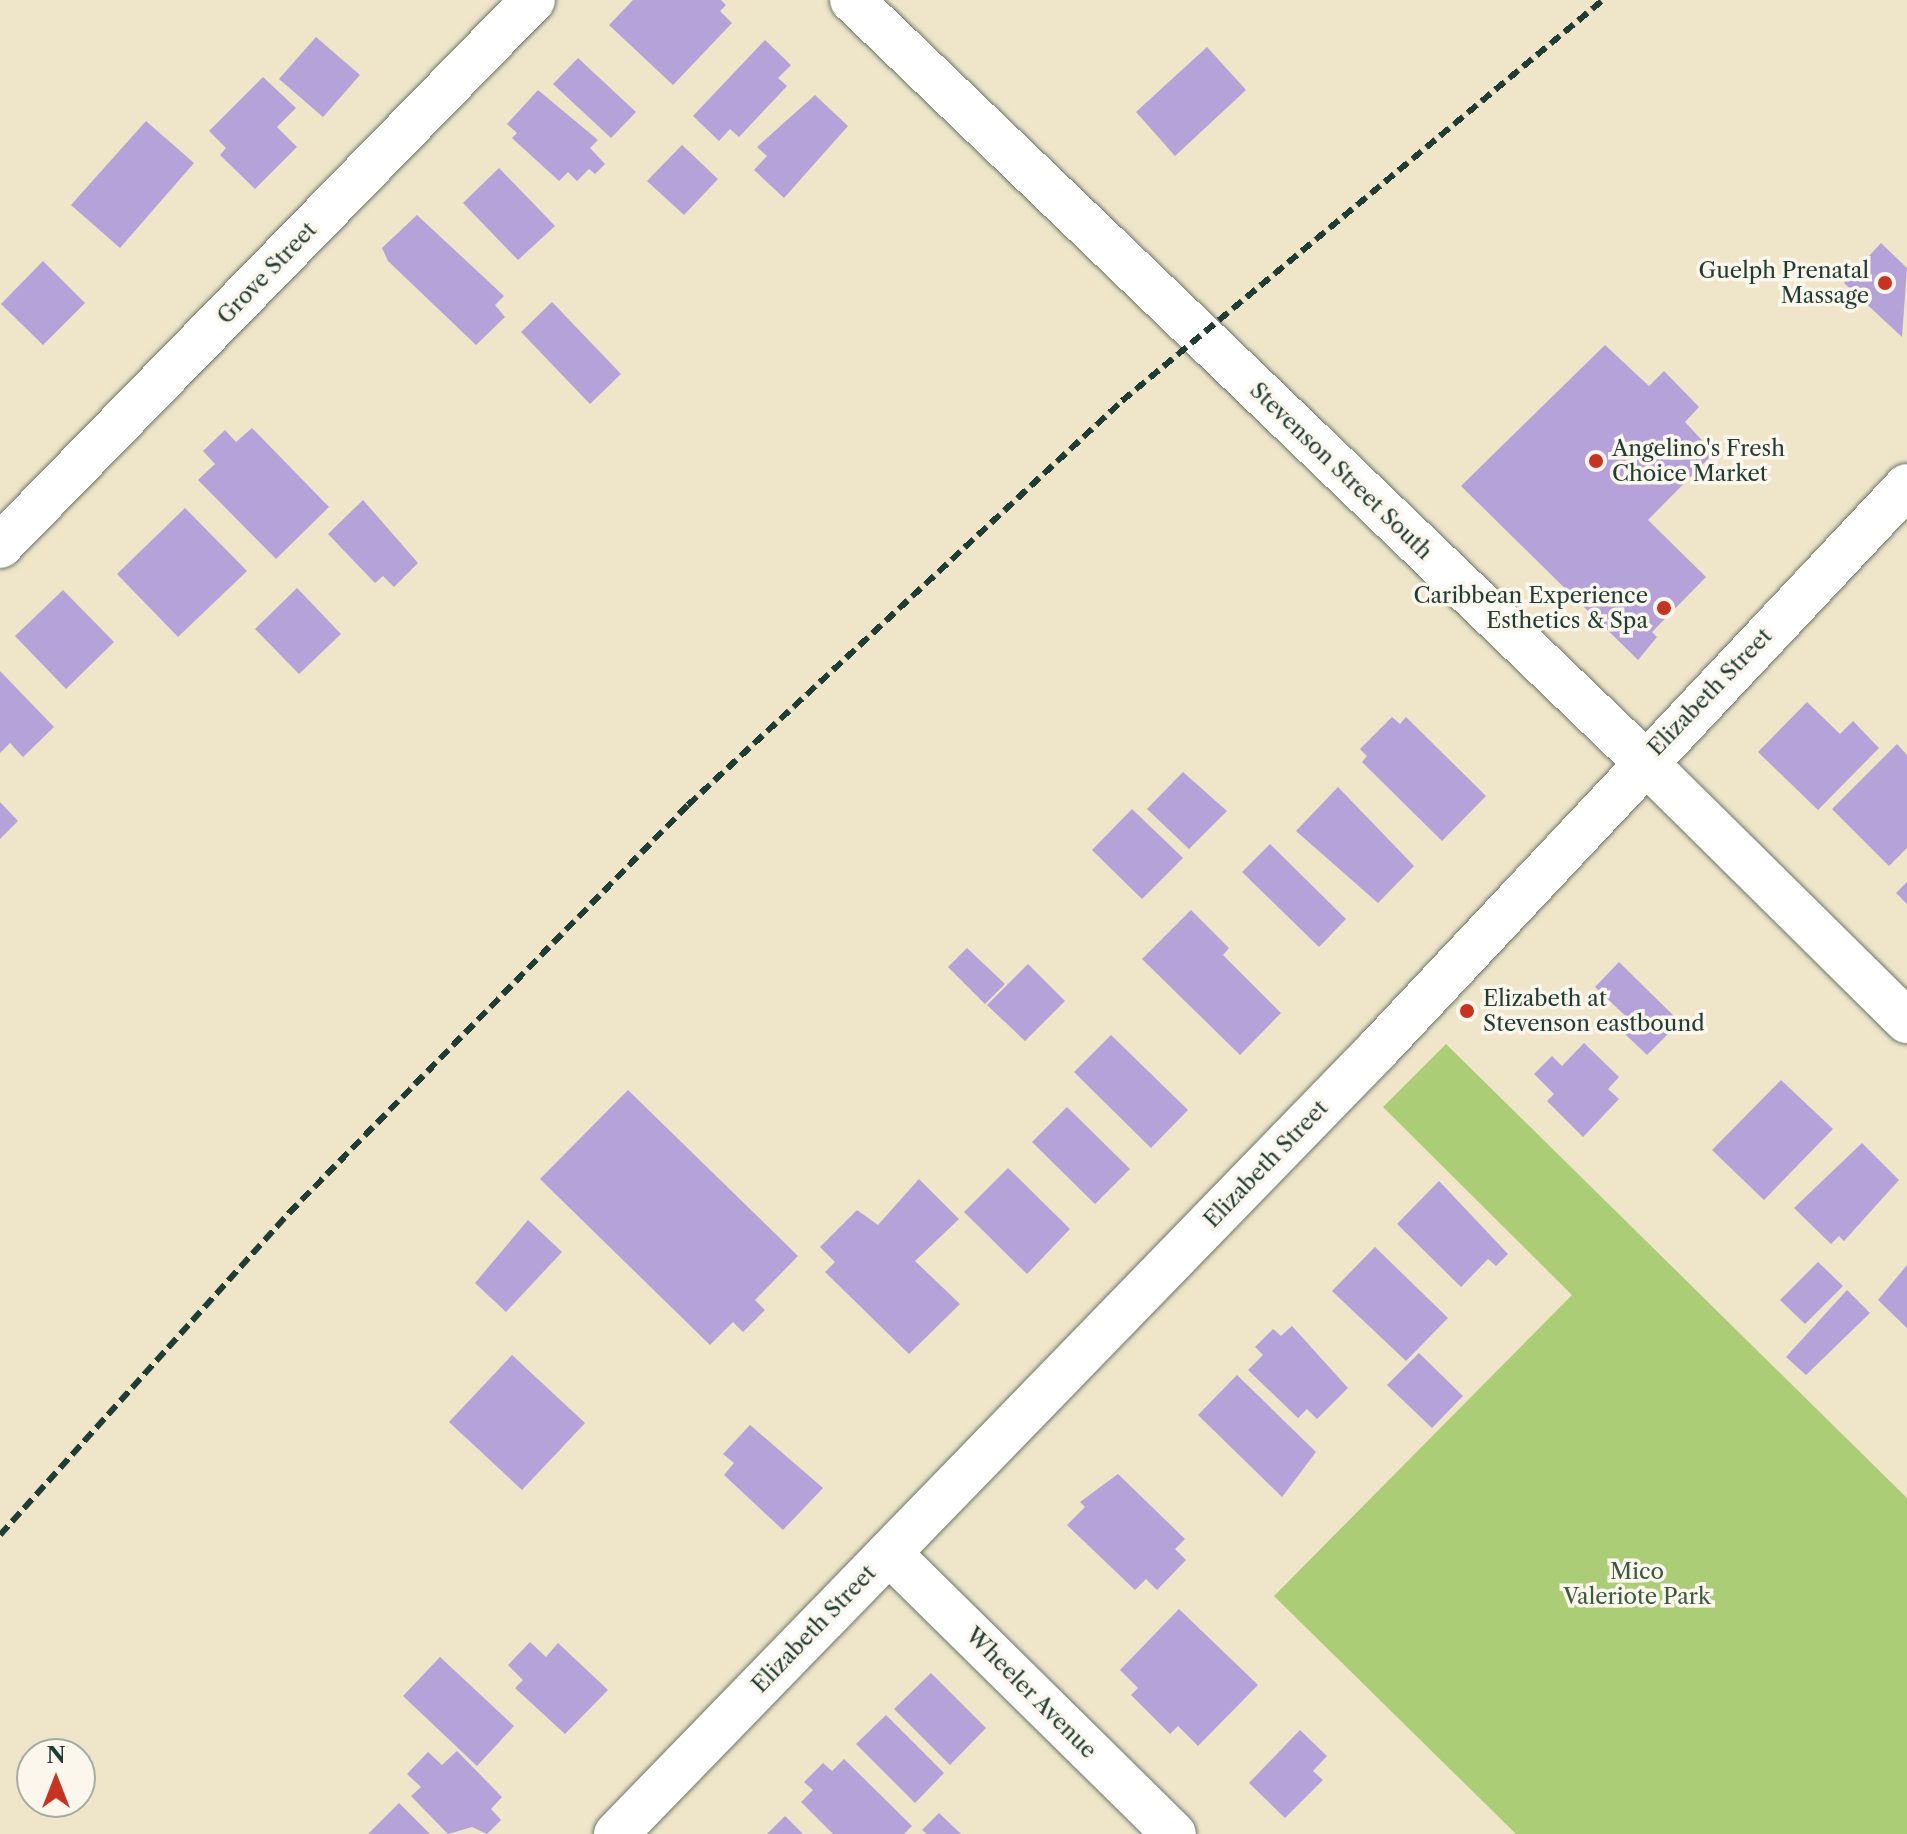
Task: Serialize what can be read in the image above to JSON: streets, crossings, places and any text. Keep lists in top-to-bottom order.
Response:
{
  "streets": {
    "main road": [
      "Grove Street",
      "Stevenson Street South",
      "Elizabeth Street",
      "Wheeler Avenue"
    ]
  },
  "crossings": [
    ["Stevenson Street South", "Elizabeth Street"],
    ["Elizabeth Street", "Wheeler Avenue"]
  ],
  "parks": ["Mico Valeriote Park"],
  "places": [
    "Guelph Prenatal Massage",
    "Angelino's Fresh Choice Market",
    "Caribbean Experience Esthetics & Spa",
    "Elizabeth at Stevenson eastbound"
  ],
  "north": "top"
}
